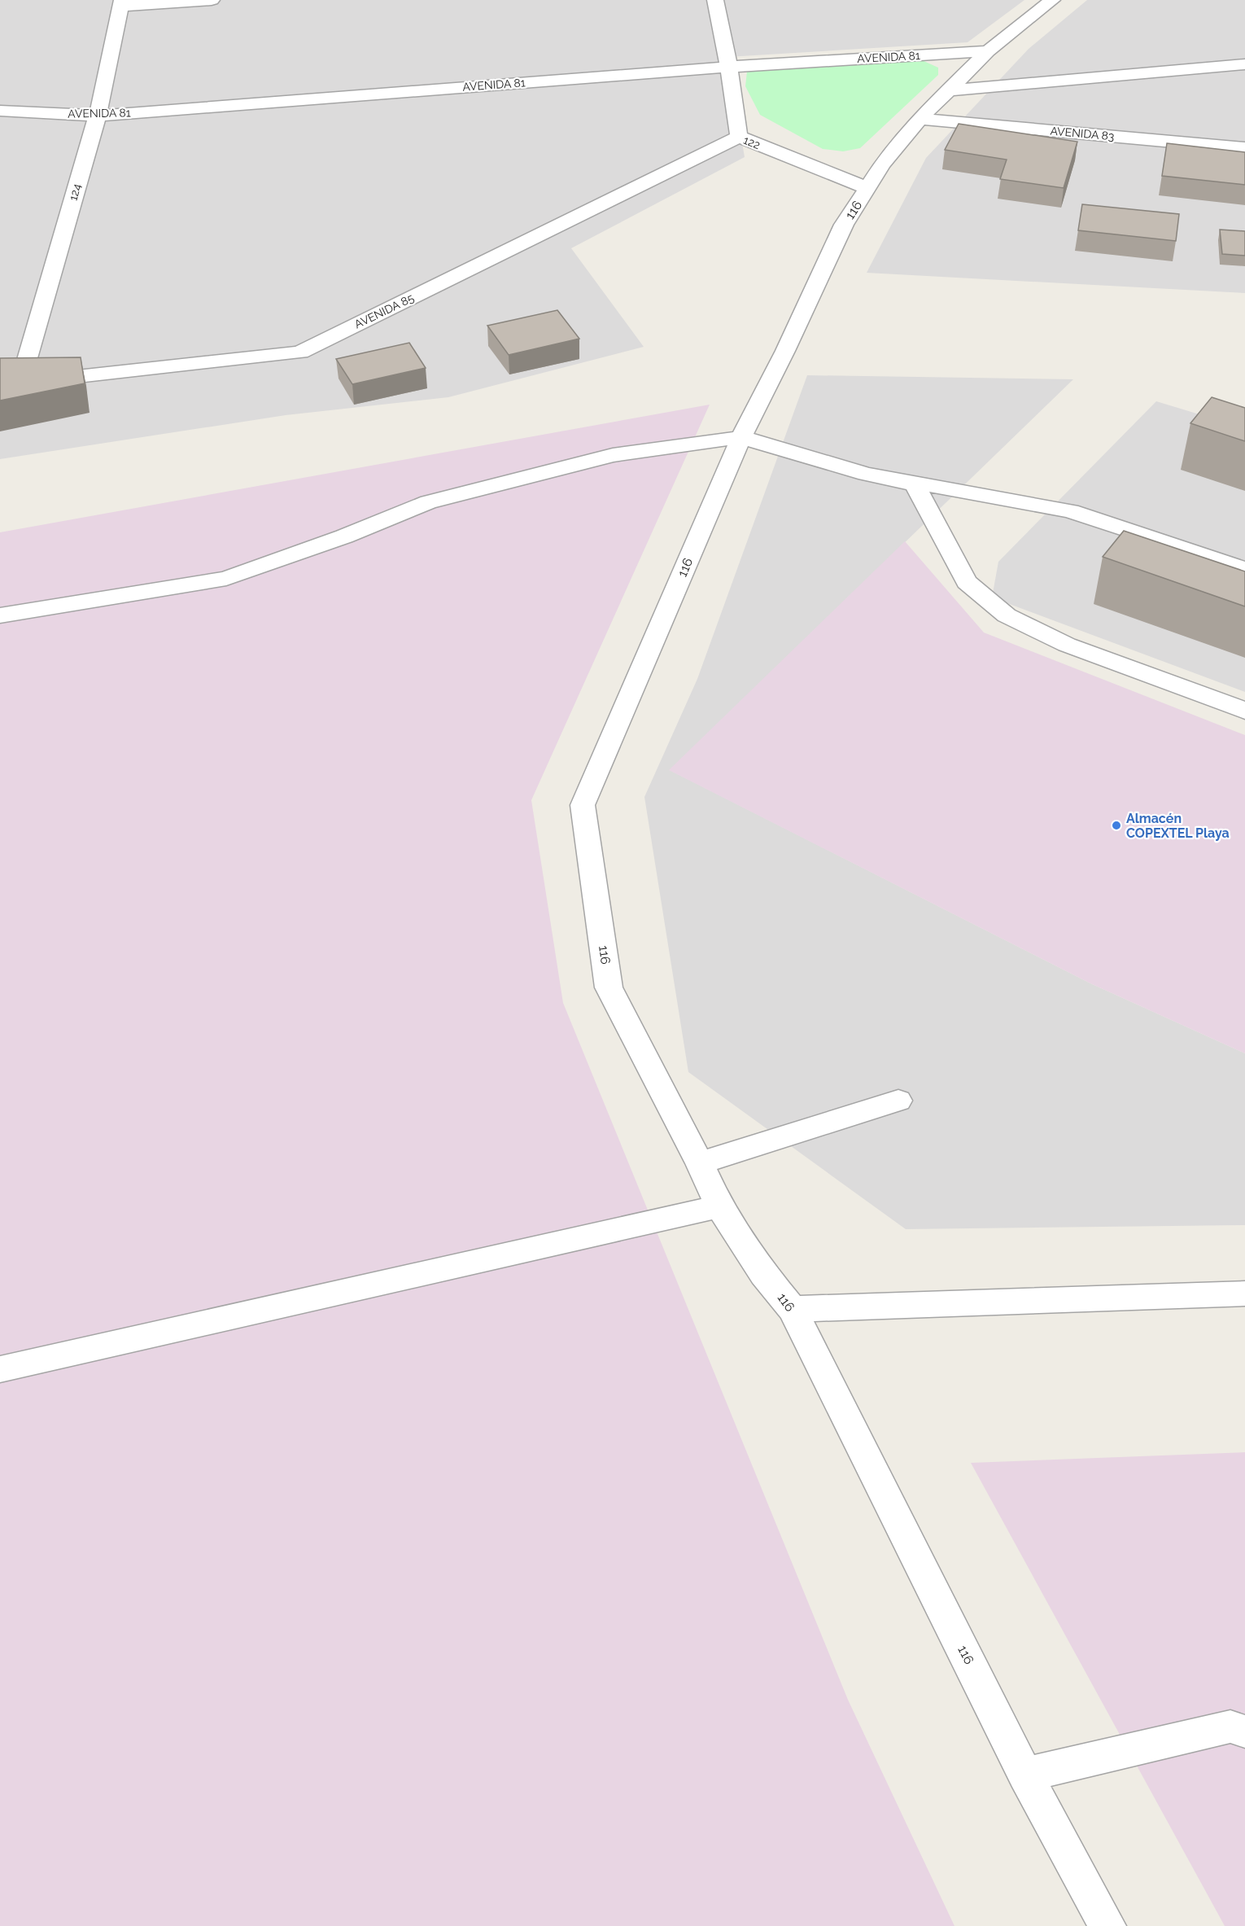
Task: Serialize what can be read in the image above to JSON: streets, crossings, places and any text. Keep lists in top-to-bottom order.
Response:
{
  "streets": {
    "street": [
      "AVENIDA 81",
      "AVENIDA 83",
      "122",
      "124",
      "116",
      "AVENIDA 85"
    ]
  },
  "crossings": [
    ["AVENIDA 81", "122"],
    ["AVENIDA 81", "124"],
    ["AVENIDA 81", "116"],
    ["AVENIDA 83", "116"],
    ["122", "116"],
    ["122", "AVENIDA 85"],
    ["124", "AVENIDA 85"]
  ],
  "places": ["Almacén COPEXTEL Playa"]
}
